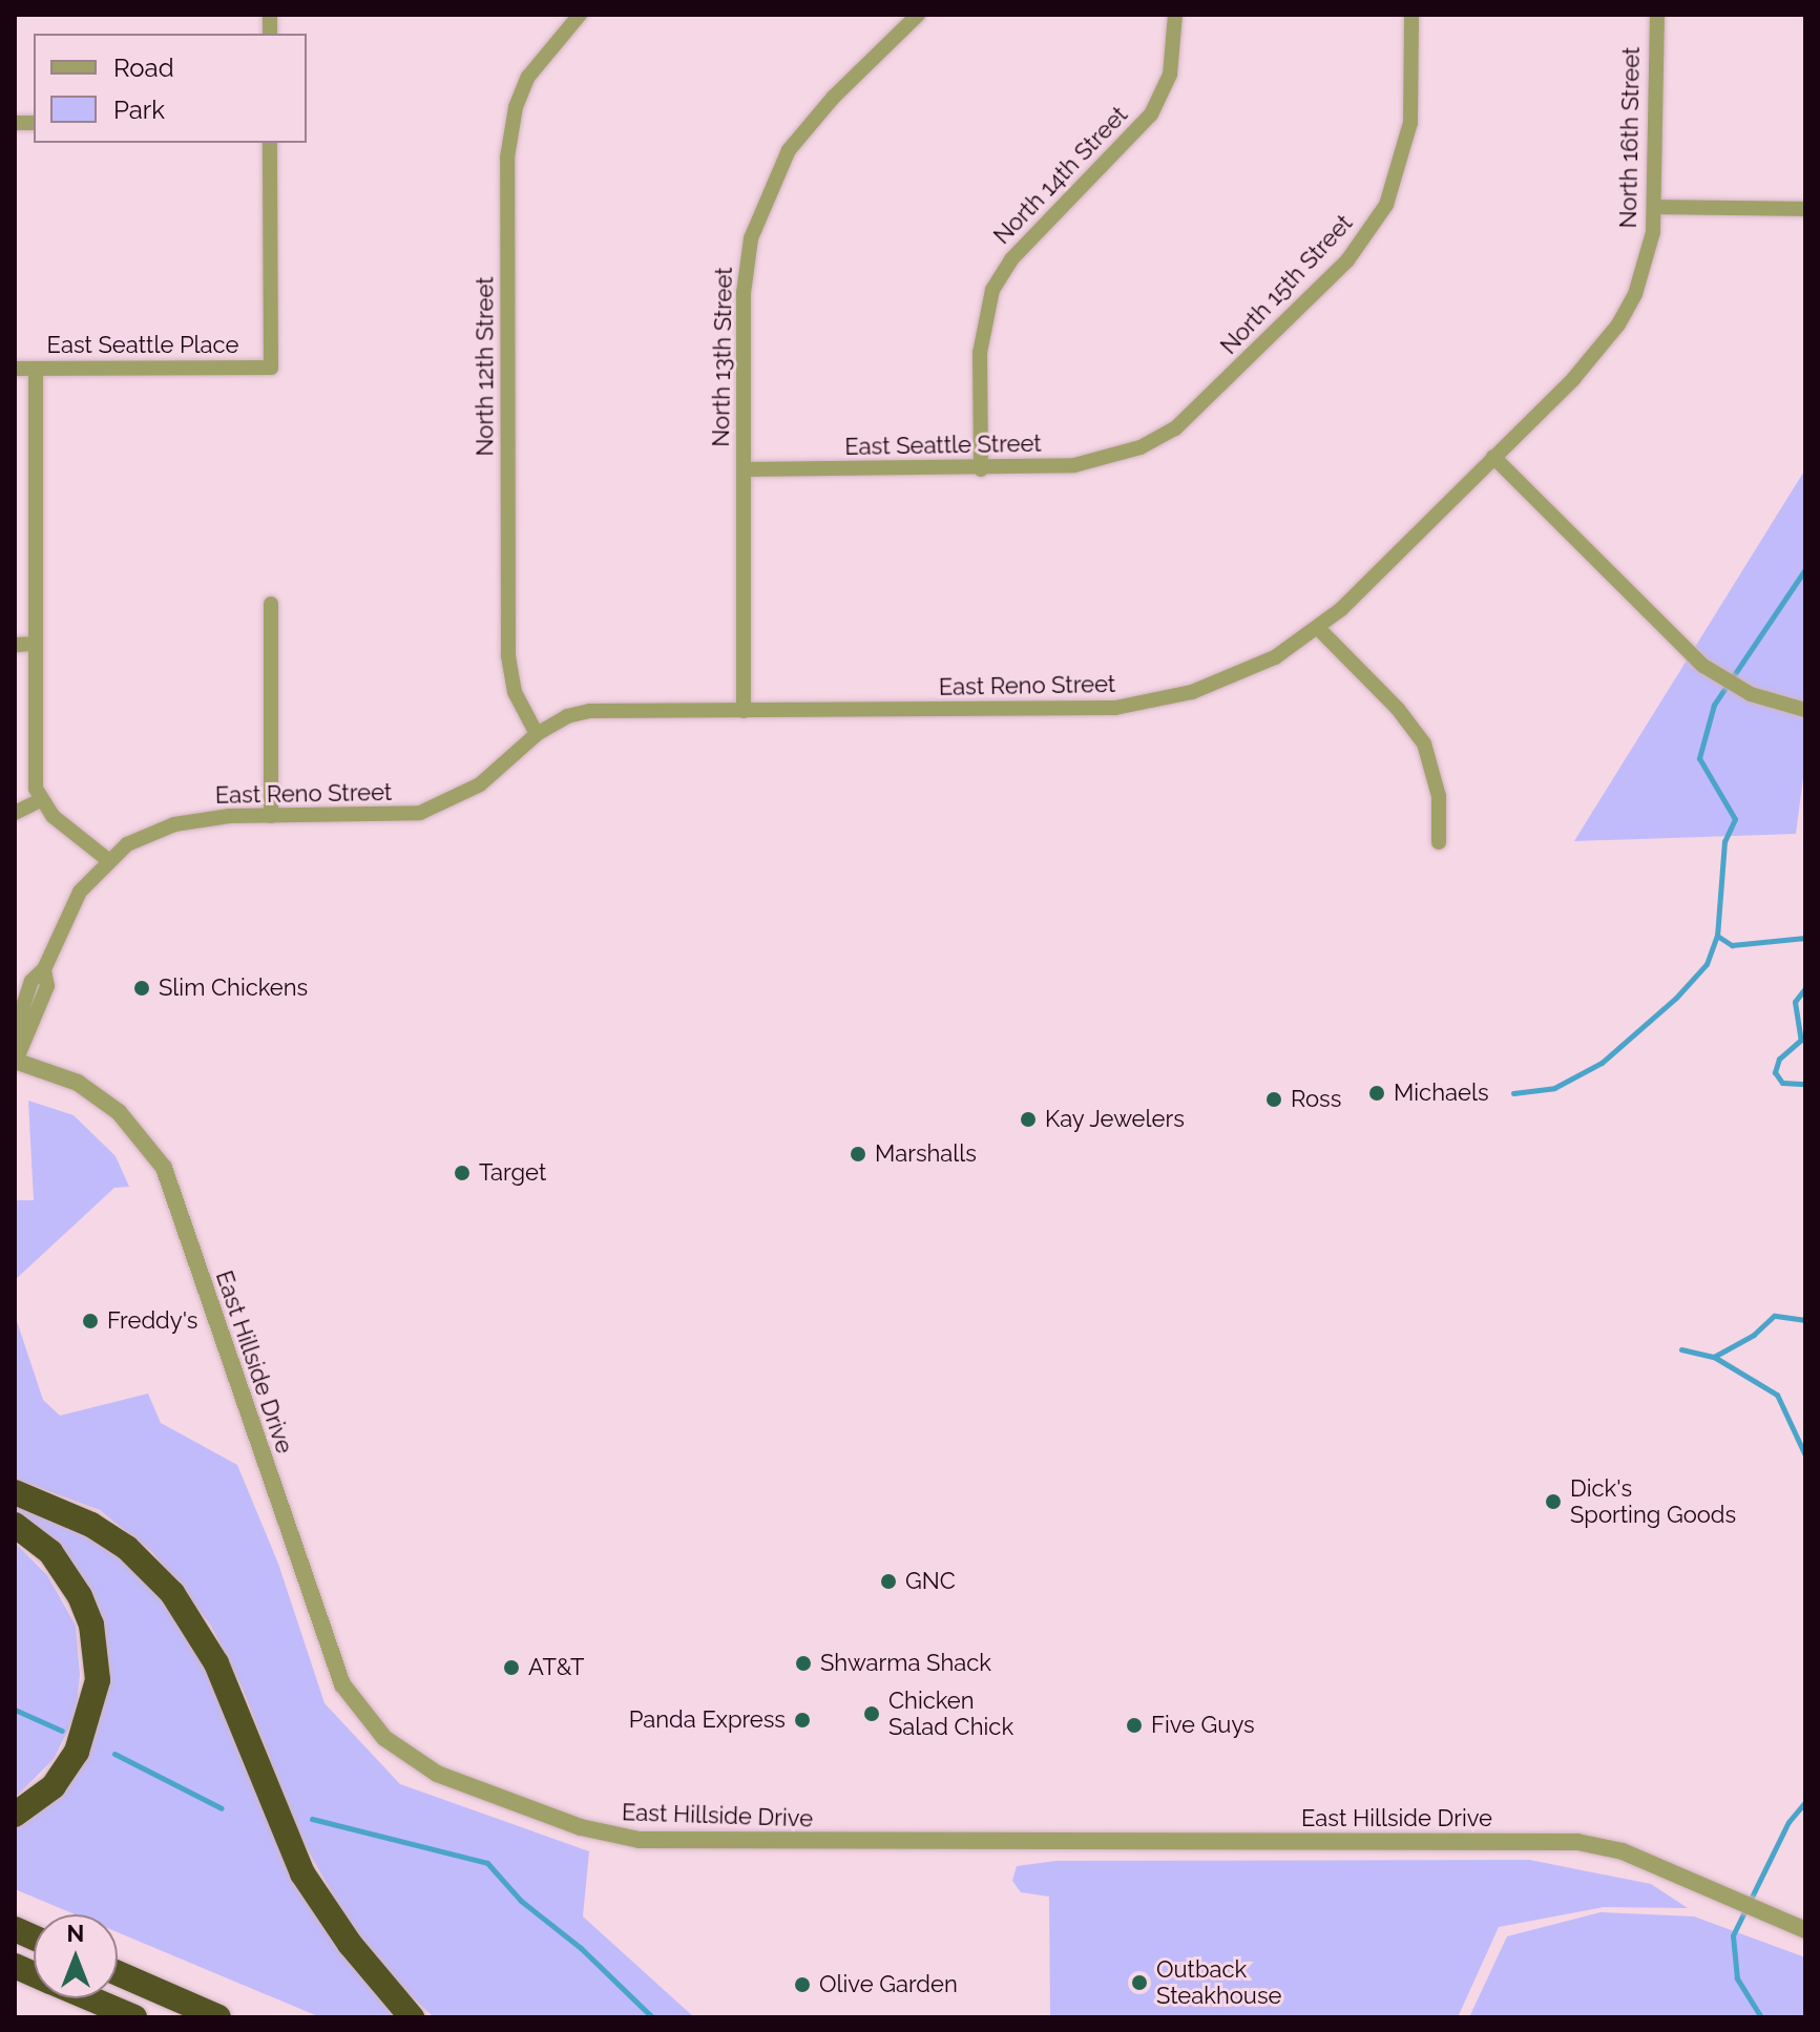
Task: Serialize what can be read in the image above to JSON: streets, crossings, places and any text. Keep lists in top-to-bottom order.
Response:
{
  "streets": {
    "street": [
      "North 16th Street",
      "North 14th Street",
      "North 15th Street",
      "East Seattle Place",
      "North 13th Street",
      "North 12th Street",
      "East Seattle Street",
      "East Reno Street",
      "East Hillside Drive"
    ]
  },
  "crossings": [
    ["North 16th Street", "East Reno Street"],
    ["North 14th Street", "East Seattle Street"],
    ["North 15th Street", "East Seattle Street"],
    ["North 13th Street", "East Seattle Street"],
    ["North 13th Street", "East Reno Street"],
    ["North 12th Street", "East Reno Street"],
    ["East Reno Street", "East Hillside Drive"]
  ],
  "places": [
    "Slim Chickens",
    "Michaels",
    "Ross",
    "Kay Jewelers",
    "Marshalls",
    "Target",
    "Freddy's",
    "Dick's Sporting Goods",
    "GNC",
    "Shwarma Shack",
    "AT&T",
    "Chicken Salad Chick",
    "Panda Express",
    "Five Guys",
    "Outback Steakhouse",
    "Olive Garden"
  ],
  "legend": ["Road", "Park"],
  "north": "top"
}
